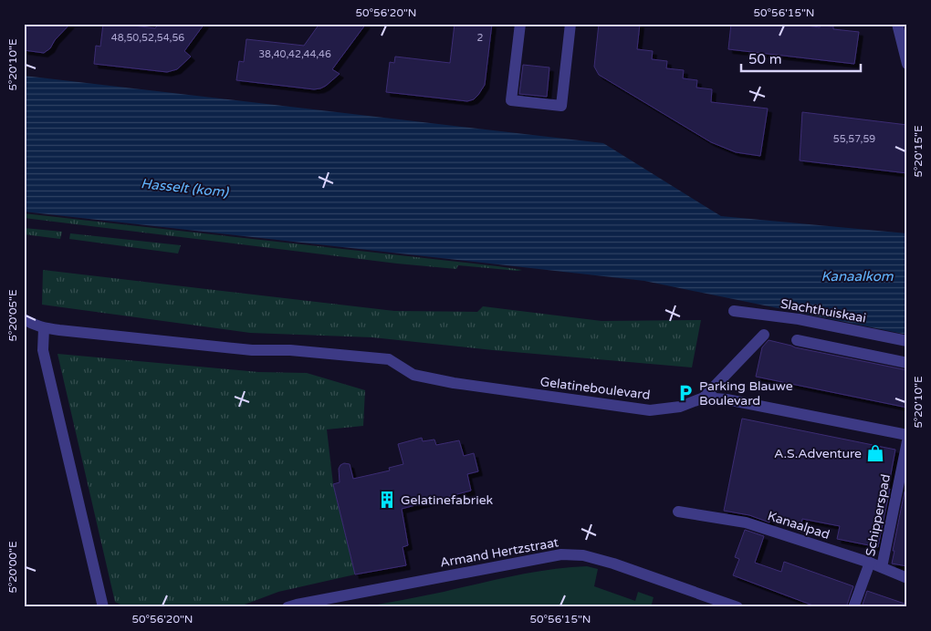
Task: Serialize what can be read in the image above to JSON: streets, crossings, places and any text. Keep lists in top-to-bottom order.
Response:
{
  "streets": {
    "street": [
      "Slachthuiskaai",
      "Gelatineboulevard",
      "Schipperspad",
      "Kanaalpad",
      "Armand Hertzstraat"
    ]
  },
  "crossings": [
    ["Schipperspad", "Kanaalpad"]
  ],
  "water": ["Hasselt (kom)", "Kanaalkom"],
  "places": {
    "parking": ["Parking Blauwe Boulevard"],
    "shop": ["A.S.Adventure"],
    "building": ["Gelatinefabriek"]
  },
  "house_numbers": [
    "48,50,52,54,56",
    "2",
    "38,40,42,44,46",
    "55,57,59"
  ],
  "scale_bar": "50 m",
  "coordinates": [
    "50°56'20\"N",
    "50°56'15\"N",
    "5°20'10\"E",
    "5°20'15\"E",
    "5°20'05\"E",
    "5°20'00\"E"
  ]
}
